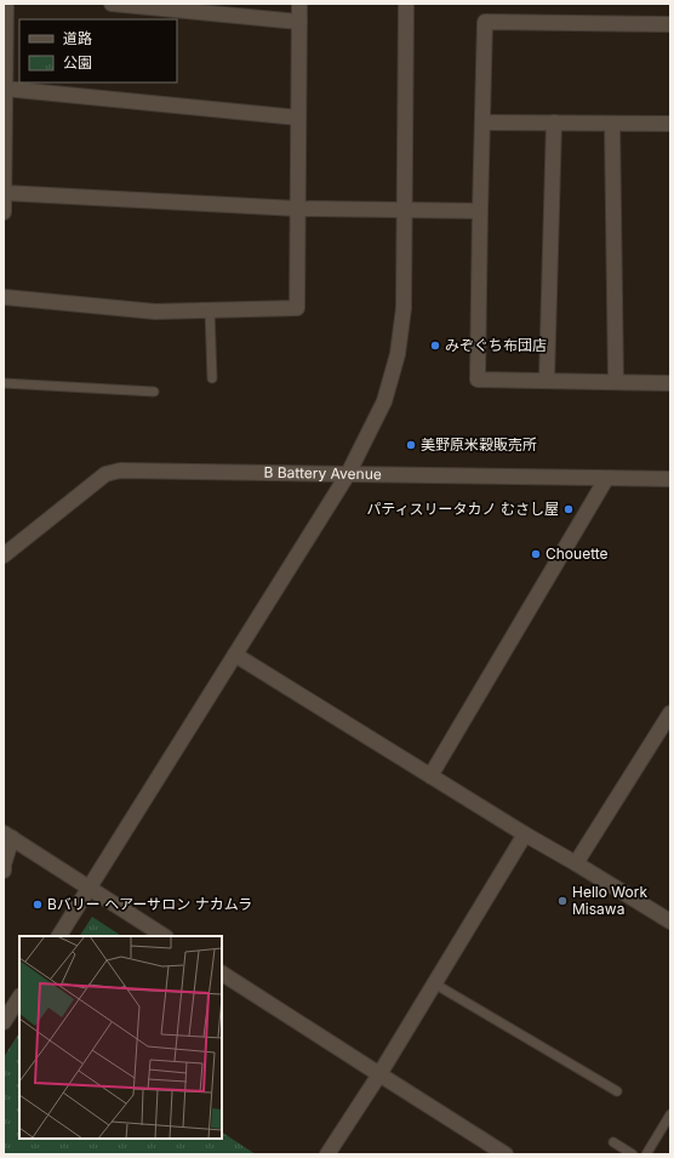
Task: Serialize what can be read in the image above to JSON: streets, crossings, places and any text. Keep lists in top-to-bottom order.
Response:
{
  "streets": {
    "street": ["B Battery Avenue"]
  },
  "places": [
    "みぞぐち布団店",
    "美野原米穀販売所",
    "パティスリータカノ むさし屋",
    "Chouette",
    "Hello Work Misawa",
    "Bバリー ヘアーサロン ナカムラ"
  ],
  "legend": ["道路", "公園"]
}
